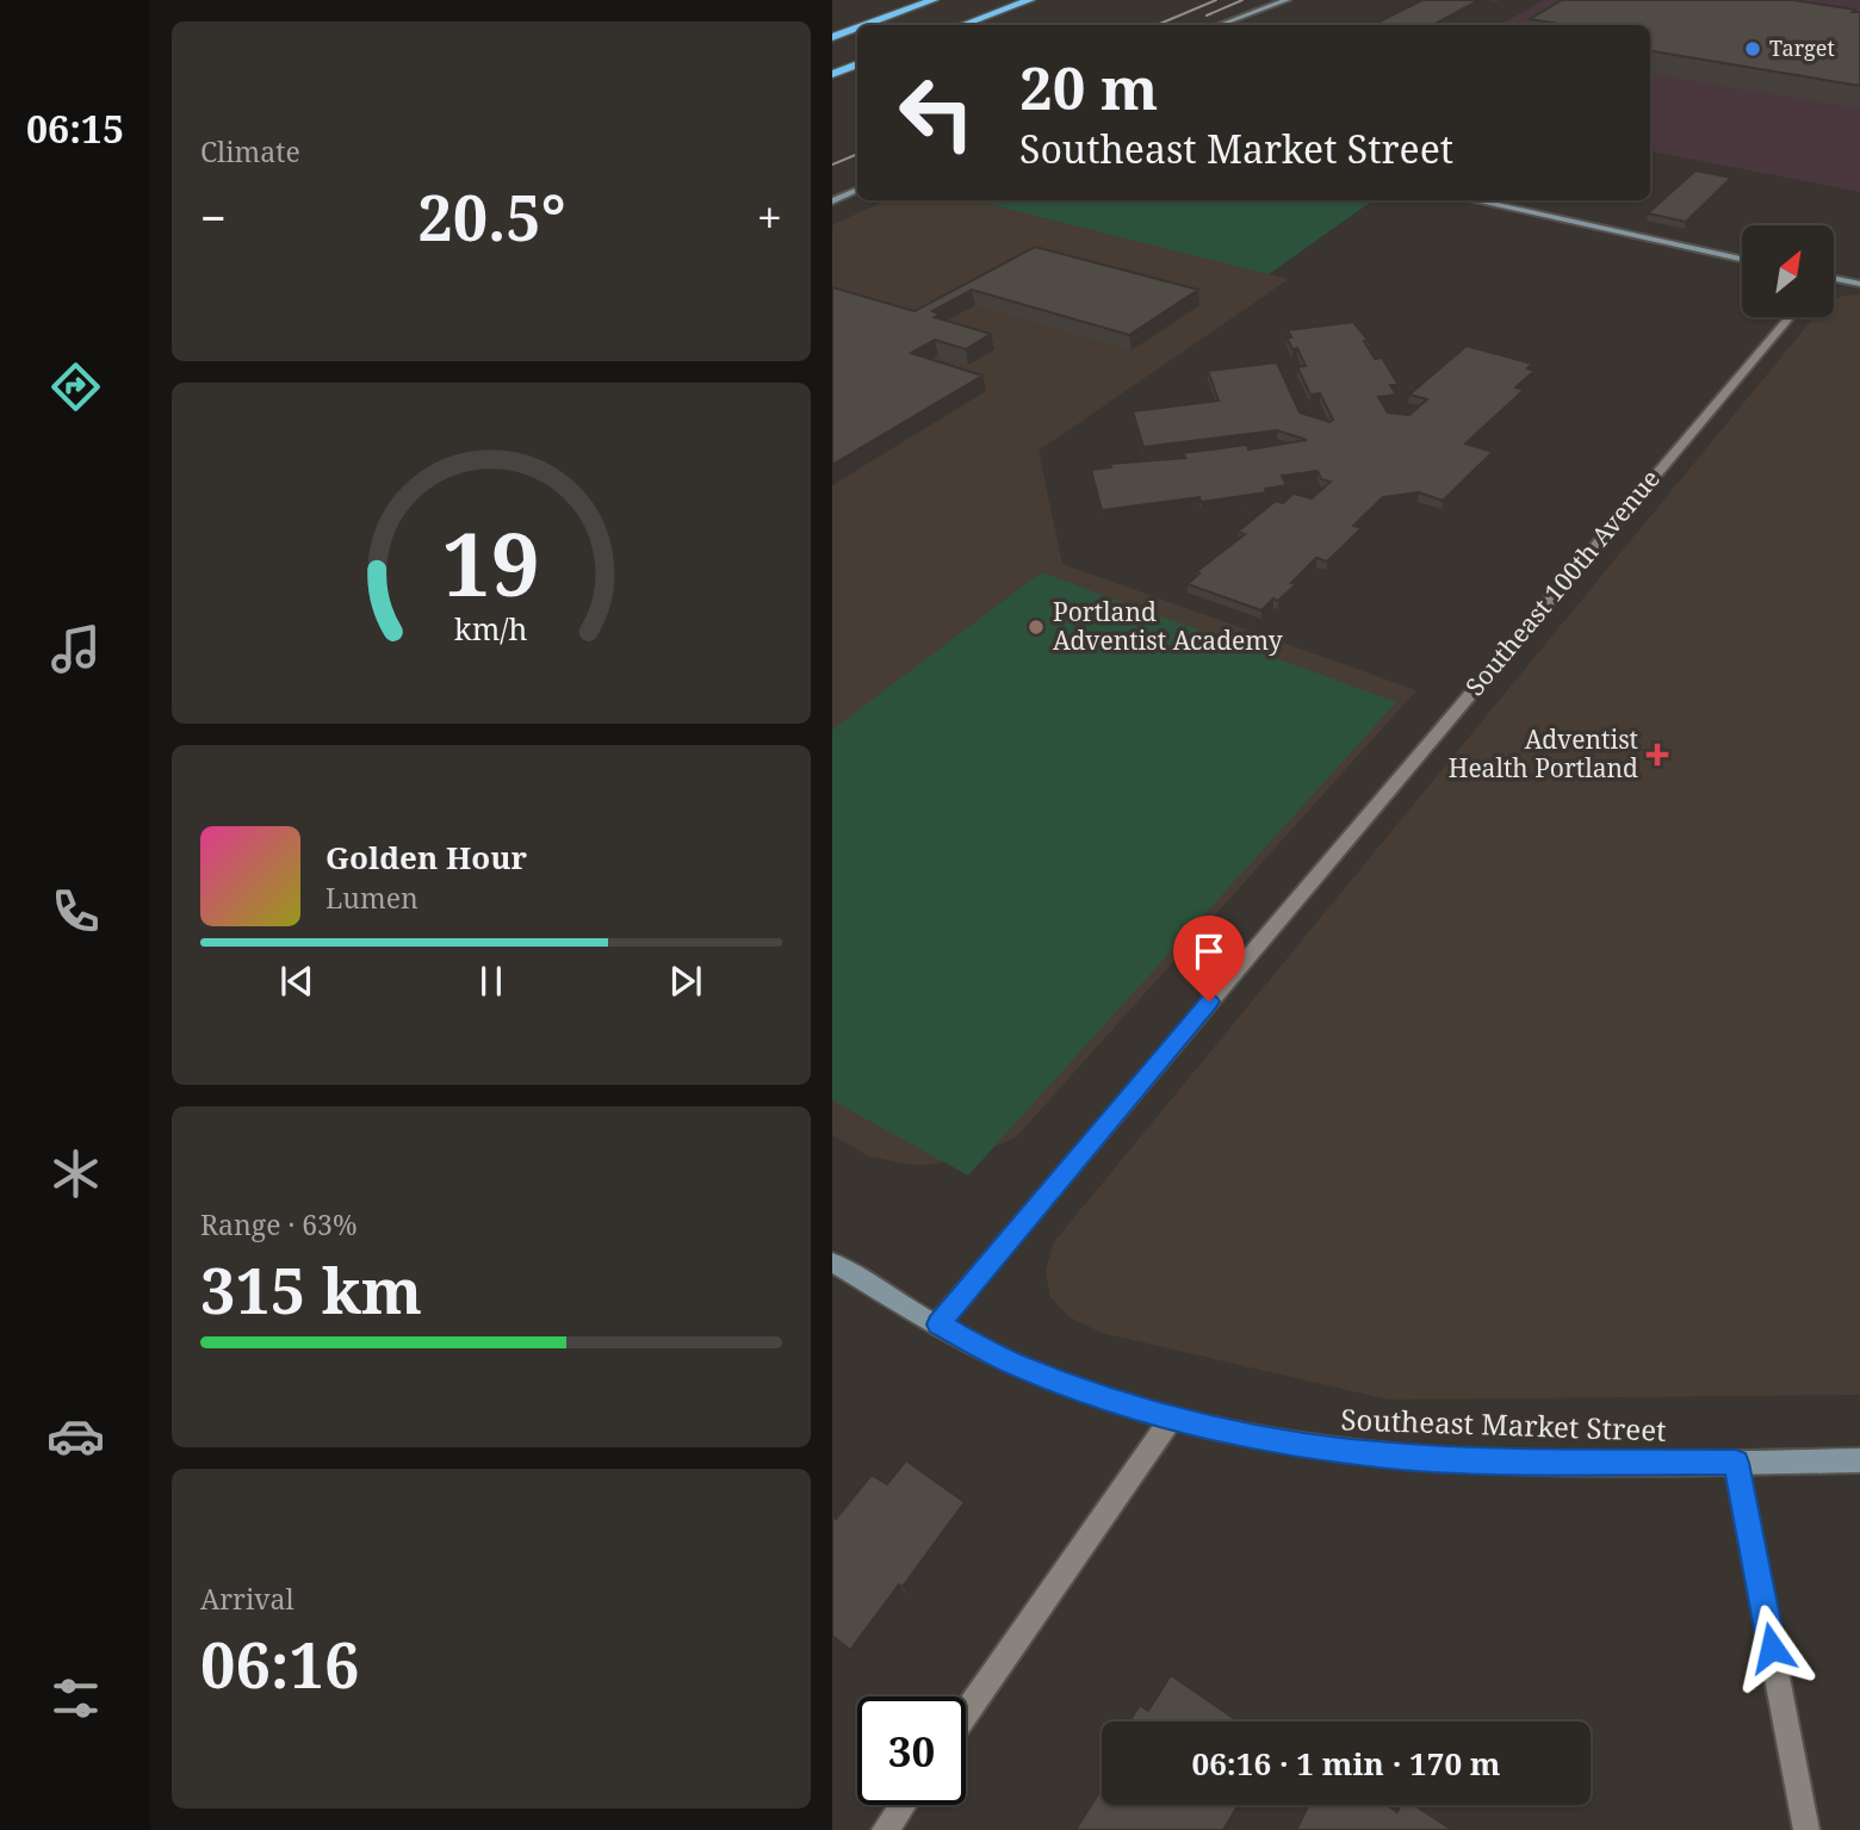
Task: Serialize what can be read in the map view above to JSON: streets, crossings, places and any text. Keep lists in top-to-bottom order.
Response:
{
  "streets": {
    "street": ["Southeast 100th Avenue", "Southeast Market Street"]
  },
  "crossings": [
    ["Southeast 100th Avenue", "Southeast Market Street"]
  ],
  "places": {
    "other": ["Target", "Portland Adventist Academy"],
    "health": ["Adventist Health Portland"]
  },
  "north": "top right",
  "page": {
    "tabs": "06:15",
    "tile": [
      "Climate",
      ["Range · 63%", "315 km"],
      ["Arrival", "06:16"]
    ],
    "turn": ["20 m", "Southeast Market Street"],
    "heat": ["−", "20.5°", "+"],
    "song": ["Golden Hour", "Lumen"],
    "limit": "30",
    "trip": "06:16 · 1 min · 170 m",
    "gauge": ["19", "km/h"]
  }
}
